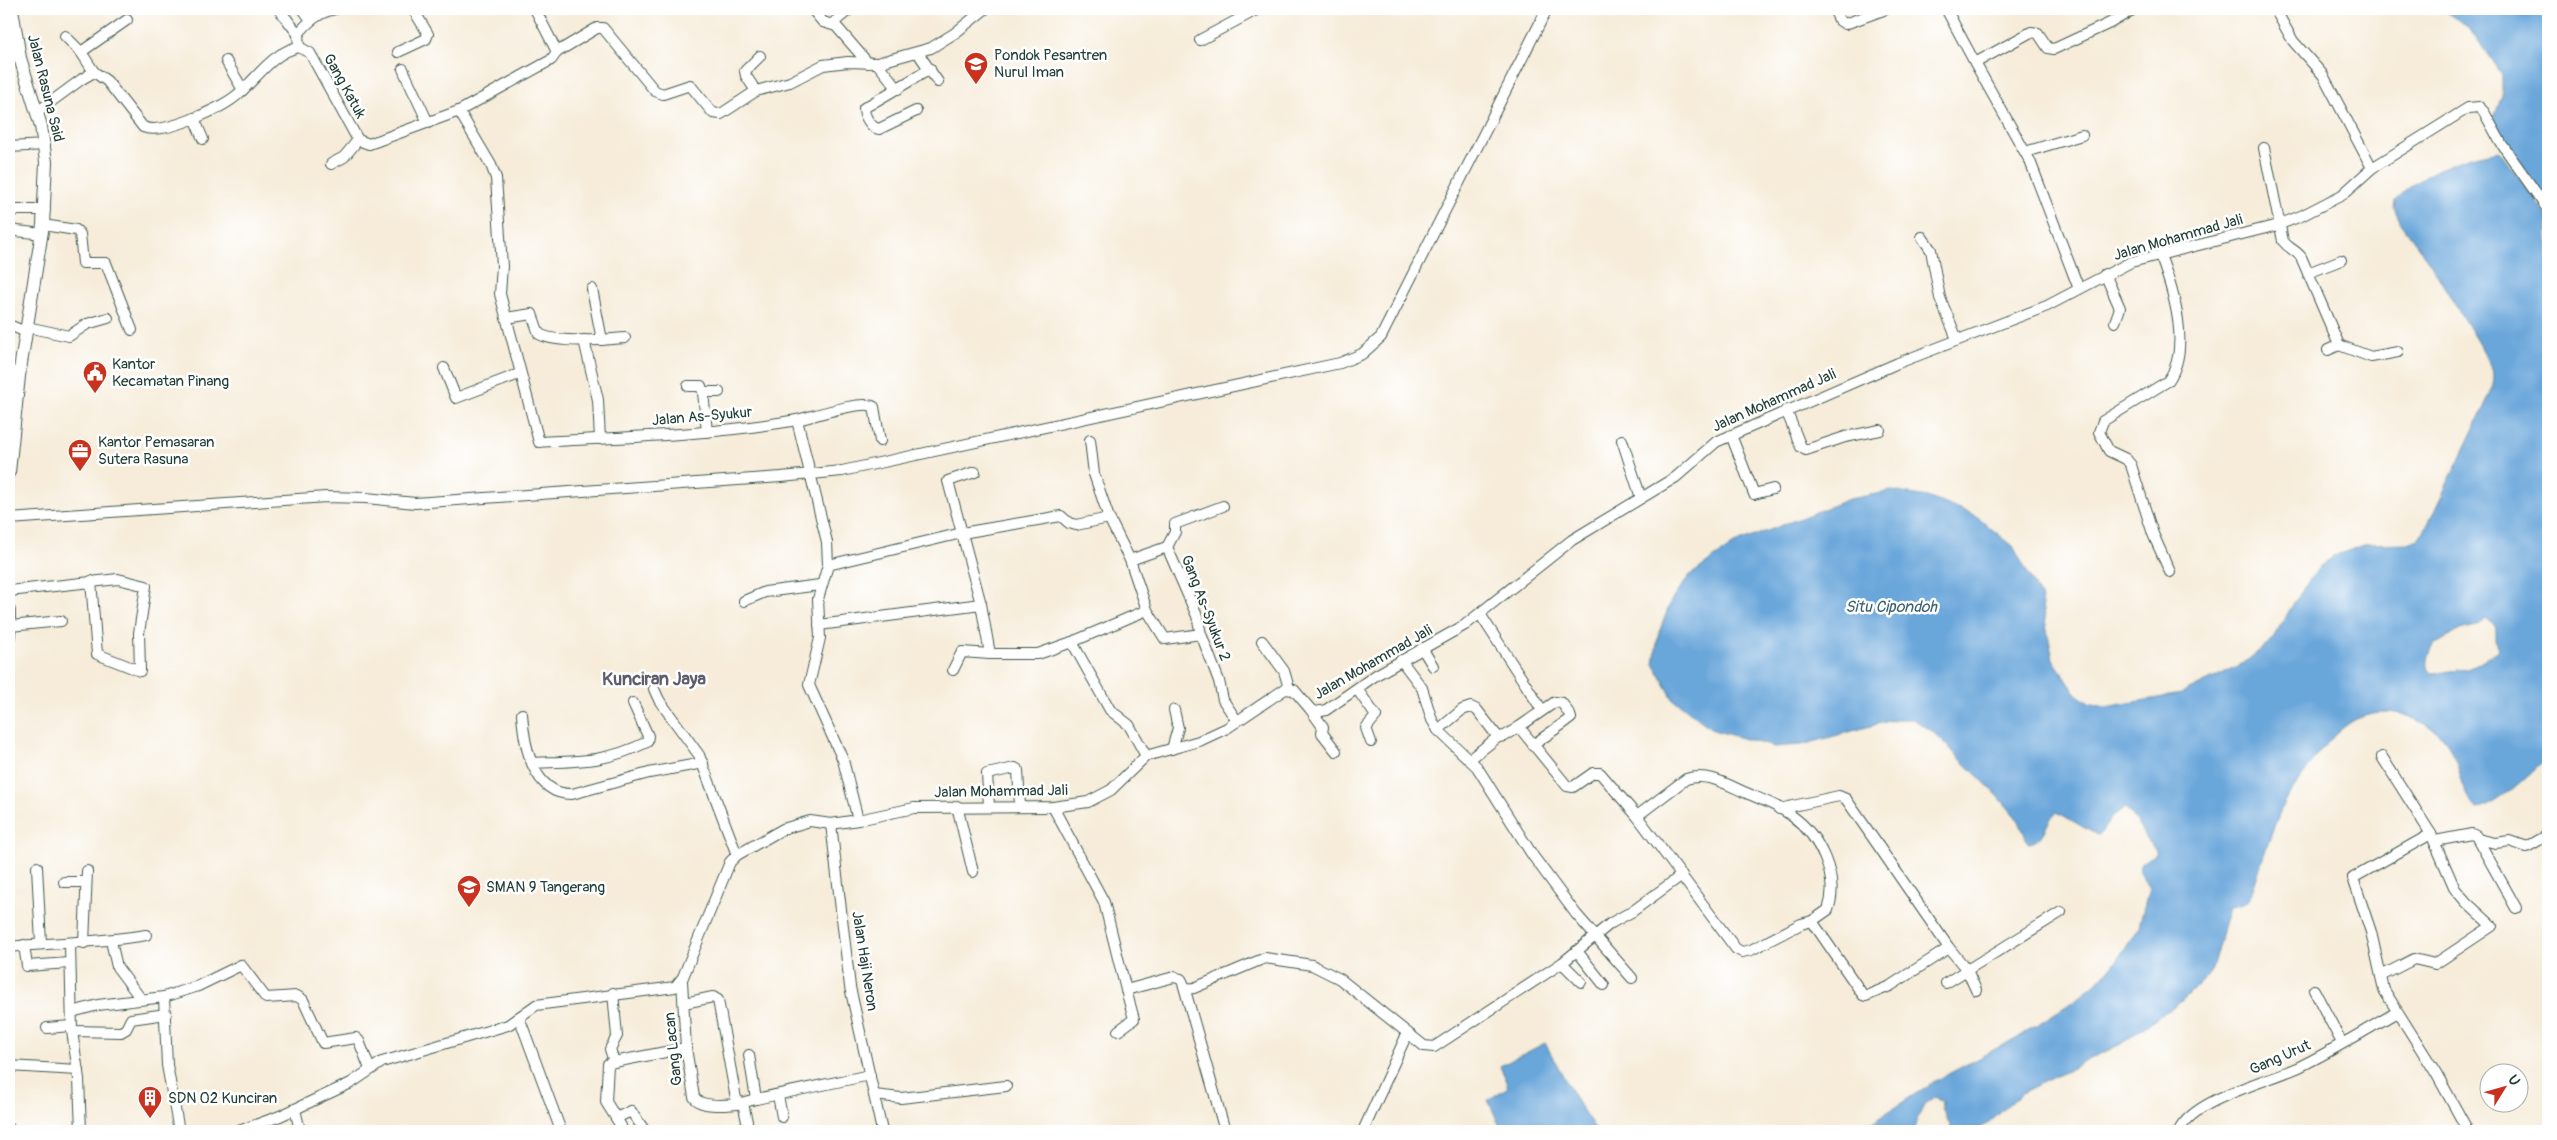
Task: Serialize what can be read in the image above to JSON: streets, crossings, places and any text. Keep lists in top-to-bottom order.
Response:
{
  "streets": {
    "main road": ["Jalan Rasuna Said"],
    "street": [
      "Gang Katuk",
      "Jalan Mohammad Jali",
      "Jalan As-Syukur",
      "Gang As-Syukur 2",
      "Jalan Haji Neron",
      "Gang Lacan",
      "Gang Urut"
    ]
  },
  "crossings": [
    ["Gang Katuk", "Jalan As-Syukur"],
    ["Jalan Mohammad Jali", "Gang As-Syukur 2"],
    ["Jalan Mohammad Jali", "Jalan Haji Neron"]
  ],
  "districts": ["Kunciran Jaya"],
  "water": ["Situ Cipondoh"],
  "places": {
    "school or university": ["Pondok Pesantren Nurul Iman", "SMAN 9 Tangerang"],
    "public building": ["Kantor Kecamatan Pinang"],
    "office": ["Kantor Pemasaran Sutera Rasuna"],
    "building": ["SDN 02 Kunciran"]
  },
  "north": "top right"
}
